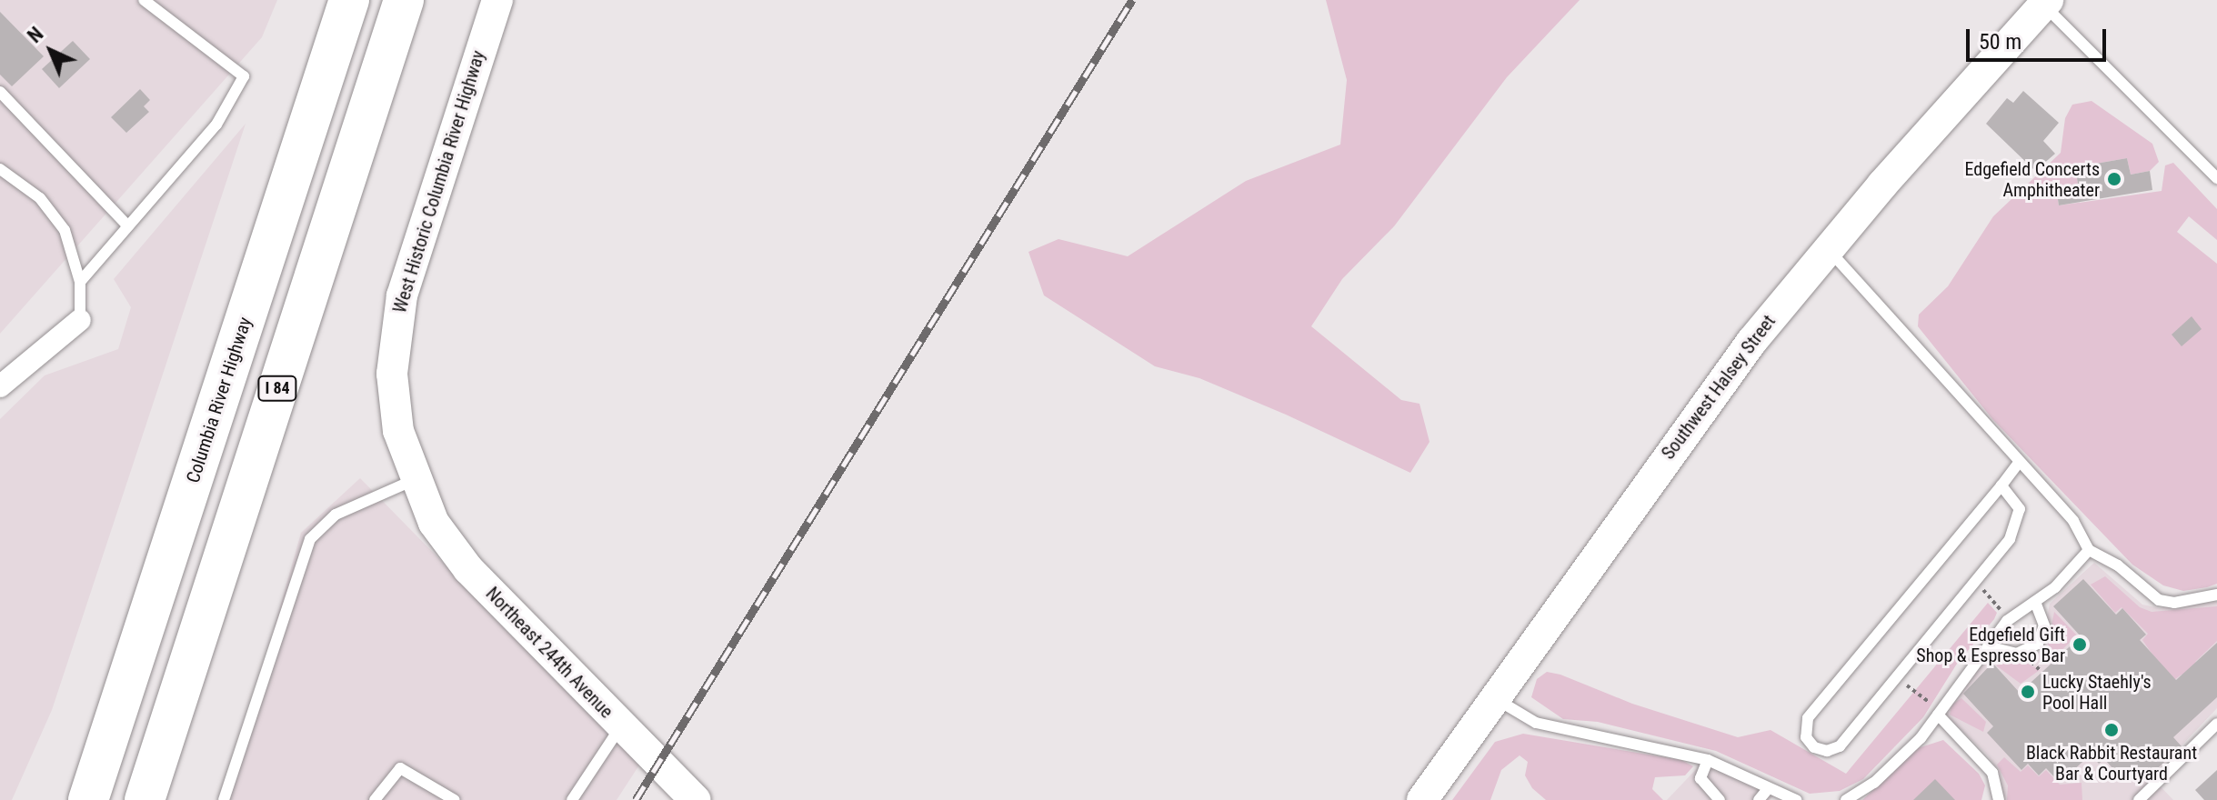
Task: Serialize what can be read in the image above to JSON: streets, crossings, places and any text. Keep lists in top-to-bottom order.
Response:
{
  "streets": {
    "highway": ["I 84", "Columbia River Highway"],
    "street": ["West Historic Columbia River Highway", "Southwest Halsey Street", "Northeast 244th Avenue"]
  },
  "crossings": [
    ["West Historic Columbia River Highway", "Northeast 244th Avenue"]
  ],
  "places": [
    "Edgefield Concerts Amphitheater",
    "Edgefield Gift Shop & Espresso Bar",
    "Lucky Staehly's Pool Hall",
    "Black Rabbit Restaurant Bar & Courtyard"
  ],
  "scale_bar": "50 m",
  "north": "top left"
}
